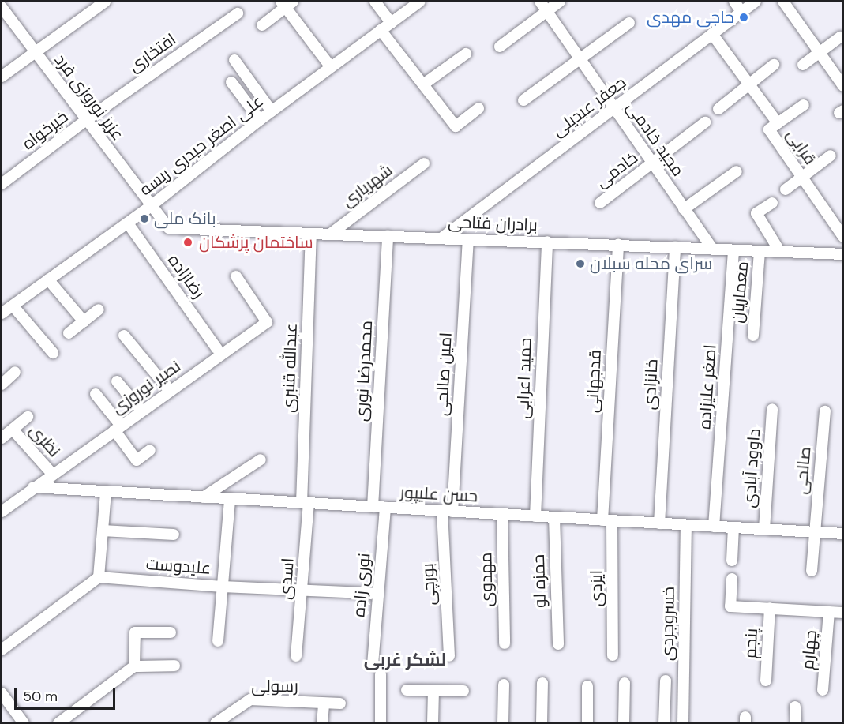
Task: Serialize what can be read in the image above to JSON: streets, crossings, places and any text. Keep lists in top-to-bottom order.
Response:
{
  "streets": {
    "street": [
      "افتخاری",
      "عزیز نوروزی فرد",
      "جعفر عبدیلی",
      "خیرخواه",
      "مجید خادمی",
      "علی اصغر حیدری ریسه",
      "قرایی",
      "خادمی",
      "شهریاری",
      "برادران فتاحی",
      "رضازاده",
      "معماریان",
      "عبدالله قنبری",
      "محمدرضا نوری",
      "امین صالحی",
      "حمید اعرابی",
      "قدجهانی",
      "خانزادی",
      "نصیر نوروزی",
      "اصغر علیزاده",
      "نظری",
      "داوود آبادی",
      "صالحی",
      "حسن علیپور",
      "علیدوست",
      "اسدی",
      "مهدوی",
      "حمزه لو",
      "بورچی",
      "نوری زاده",
      "ایزدی",
      "خسروجردی",
      "پنجم",
      "چهارم",
      "رسولی"
    ]
  },
  "crossings": [
    ["افتخاری", "عزیز نوروزی فرد"],
    ["افتخاری", "خیرخواه"],
    ["عزیز نوروزی فرد", "خیرخواه"],
    ["عزیز نوروزی فرد", "علی اصغر حیدری ریسه"],
    ["عزیز نوروزی فرد", "برادران فتاحی"],
    ["جعفر عبدیلی", "مجید خادمی"],
    ["جعفر عبدیلی", "قرایی"],
    ["جعفر عبدیلی", "برادران فتاحی"],
    ["مجید خادمی", "خادمی"],
    ["مجید خادمی", "برادران فتاحی"],
    ["علی اصغر حیدری ریسه", "برادران فتاحی"],
    ["علی اصغر حیدری ریسه", "رضازاده"],
    ["شهریاری", "برادران فتاحی"],
    ["برادران فتاحی", "معماریان"],
    ["برادران فتاحی", "عبدالله قنبری"],
    ["برادران فتاحی", "محمدرضا نوری"],
    ["برادران فتاحی", "امین صالحی"],
    ["برادران فتاحی", "حمید اعرابی"],
    ["برادران فتاحی", "قدجهانی"],
    ["برادران فتاحی", "خانزادی"],
    ["برادران فتاحی", "اصغر علیزاده"],
    ["عبدالله قنبری", "حسن علیپور"],
    ["عبدالله قنبری", "اسدی"],
    ["محمدرضا نوری", "حسن علیپور"],
    ["امین صالحی", "حسن علیپور"],
    ["امین صالحی", "بورچی"],
    ["حمید اعرابی", "حسن علیپور"],
    ["قدجهانی", "حسن علیپور"],
    ["قدجهانی", "ایزدی"],
    ["خانزادی", "حسن علیپور"],
    ["نصیر نوروزی", "نظری"],
    ["نصیر نوروزی", "حسن علیپور"],
    ["اصغر علیزاده", "حسن علیپور"],
    ["داوود آبادی", "حسن علیپور"],
    ["صالحی", "حسن علیپور"],
    ["حسن علیپور", "اسدی"],
    ["حسن علیپور", "مهدوی"],
    ["حسن علیپور", "حمزه لو"],
    ["حسن علیپور", "بورچی"],
    ["حسن علیپور", "نوری زاده"],
    ["حسن علیپور", "ایزدی"],
    ["حسن علیپور", "خسروجردی"],
    ["علیدوست", "اسدی"],
    ["علیدوست", "نوری زاده"]
  ],
  "districts": ["لشکر غربی"],
  "places": [
    "حاجی مهدی",
    "بانک ملی",
    "ساختمان پزشکان",
    "سرای محله سبلان"
  ],
  "scale_bar": "50 m"
}
